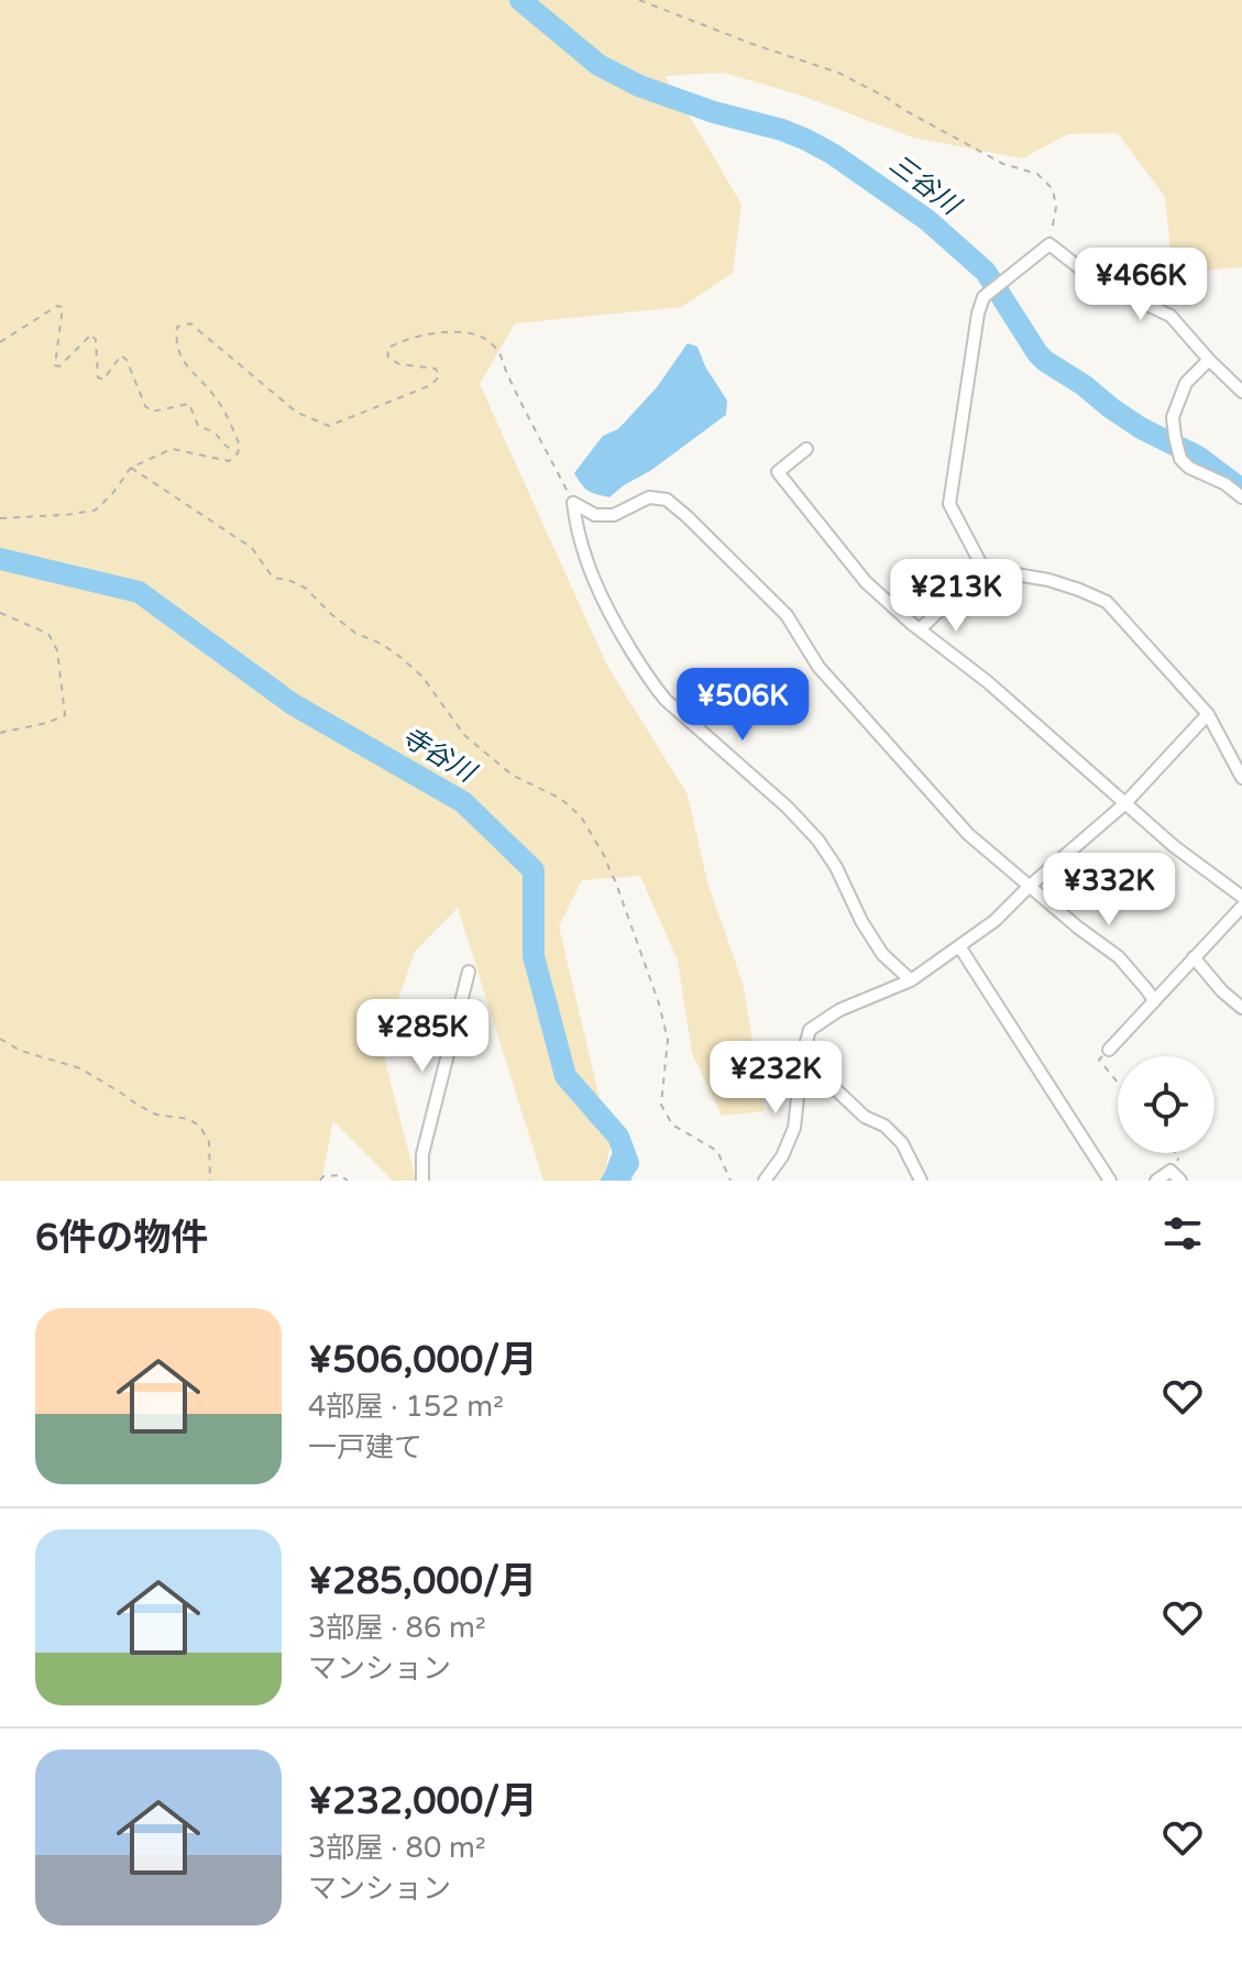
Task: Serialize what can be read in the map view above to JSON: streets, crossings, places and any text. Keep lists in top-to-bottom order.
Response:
{
  "water": ["三谷川", "寺谷川"],
  "page": {
    "price": [
      "¥466K",
      "¥213K",
      "¥506K",
      "¥332K",
      "¥285K",
      "¥232K"
    ],
    "heading": "6件の物件",
    "list": [
      {
        "name": "¥506,000/月",
        "note": "4部屋 · 152 m² · 一戸建て"
      },
      {
        "name": "¥285,000/月",
        "note": "3部屋 · 86 m² · マンション"
      },
      {
        "name": "¥232,000/月",
        "note": "3部屋 · 80 m² · マンション"
      }
    ]
  }
}
